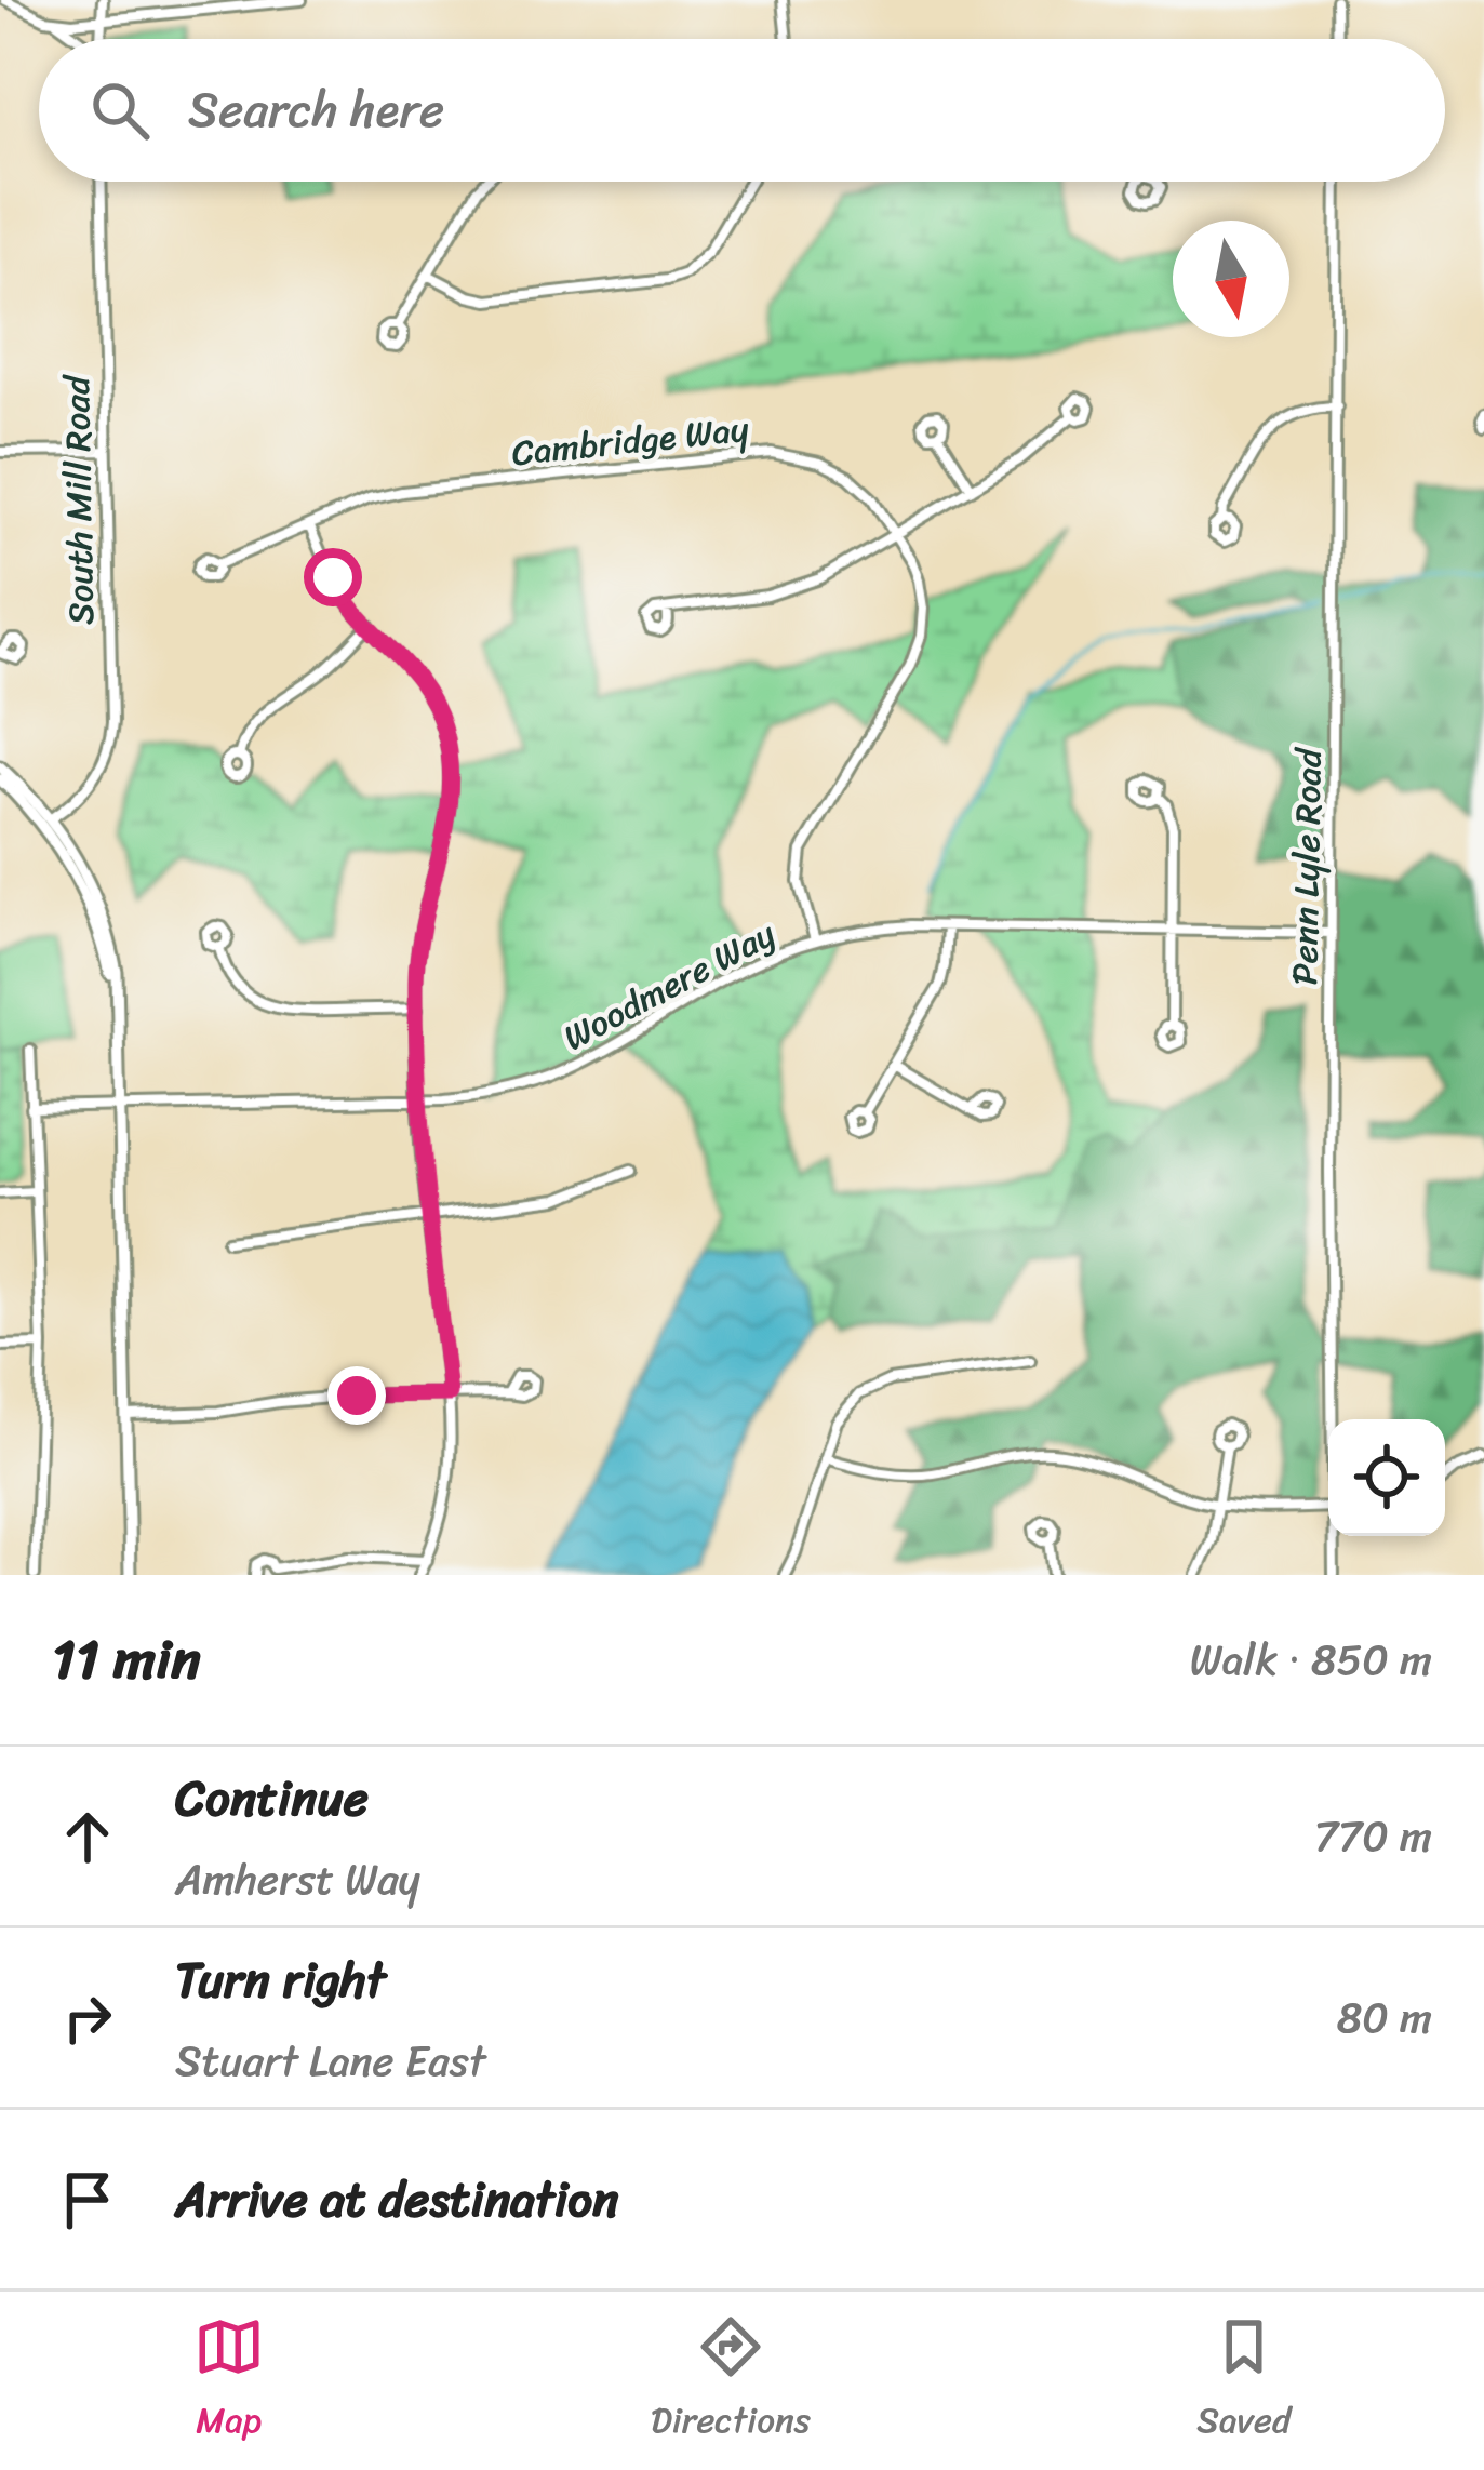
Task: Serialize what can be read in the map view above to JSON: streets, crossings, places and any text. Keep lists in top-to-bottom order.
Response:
{
  "streets": {
    "street": [
      "Cambridge Way",
      "South Mill Road",
      "Penn Lyle Road",
      "Woodmere Way"
    ]
  },
  "crossings": [
    ["Cambridge Way", "Woodmere Way"],
    ["Penn Lyle Road", "Woodmere Way"]
  ],
  "north": "bottom",
  "page": {
    "search": "Search here",
    "heading": ["11 min", "Walk · 850 m"],
    "list": [
      ["Continue", "Amherst Way", "770 m"],
      ["Turn right", "Stuart Lane East", "80 m"],
      "Arrive at destination"
    ],
    "nav": ["Map", "Directions", "Saved"]
  }
}
